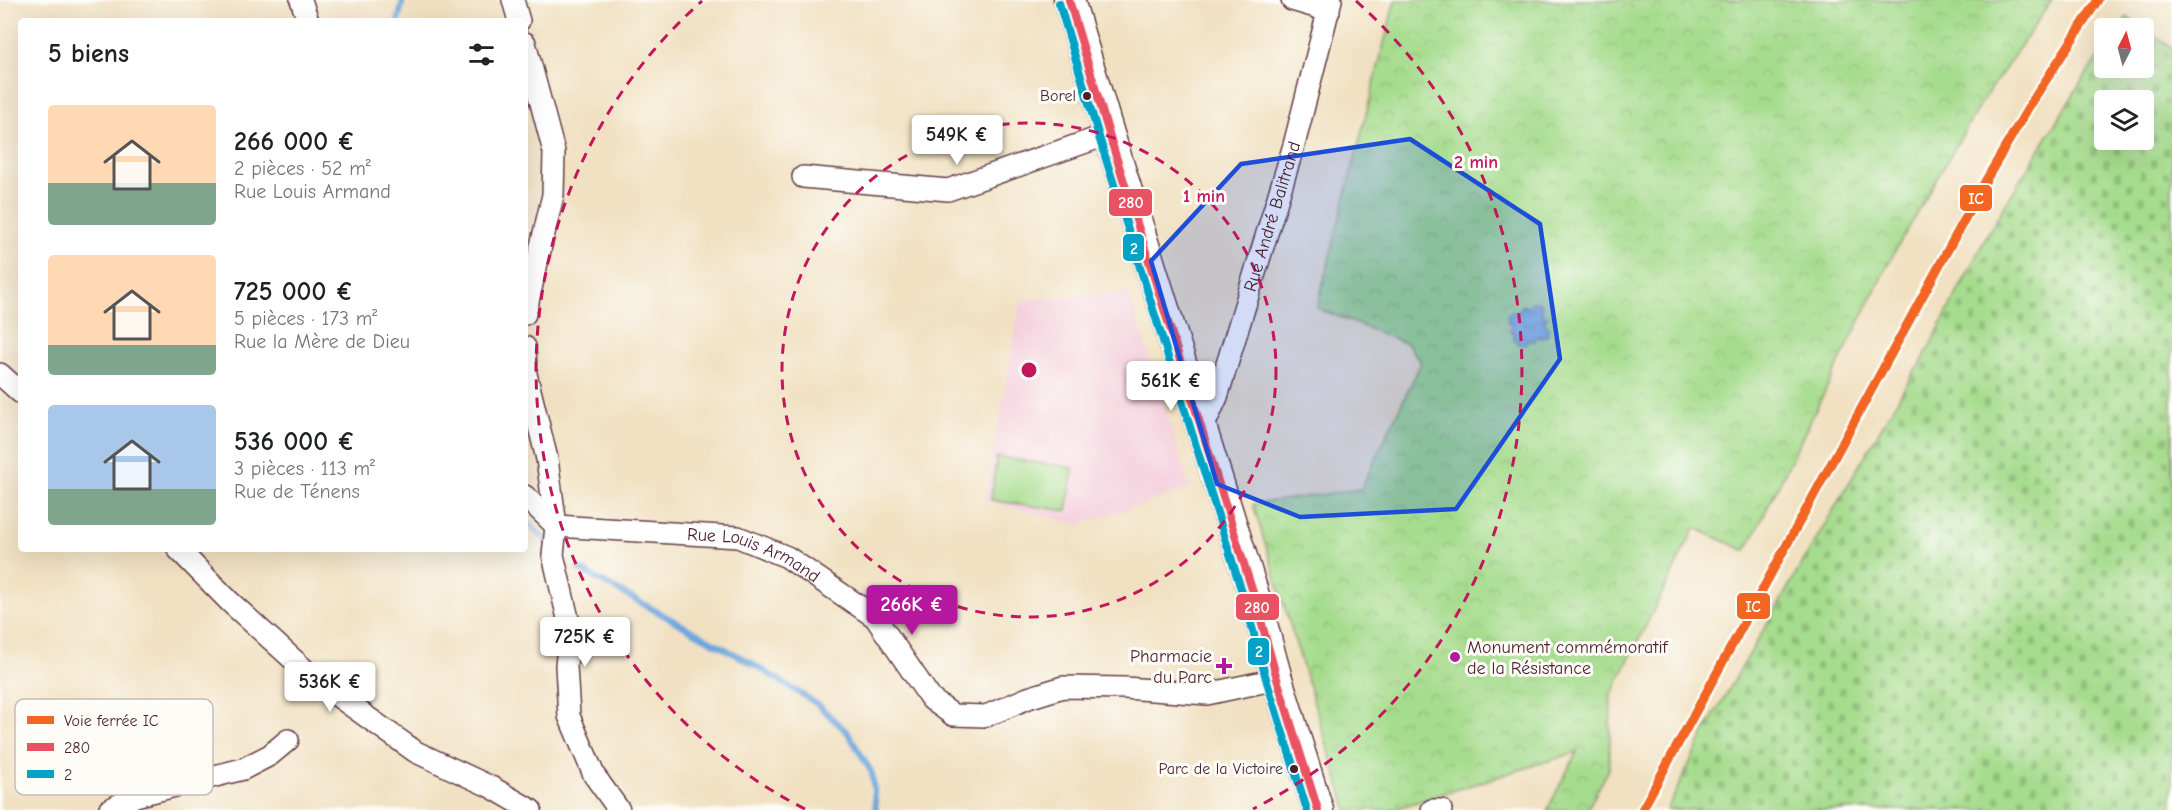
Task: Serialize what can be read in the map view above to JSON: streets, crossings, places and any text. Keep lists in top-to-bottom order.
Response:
{
  "streets": {
    "street": ["Rue André Balitrand", "Rue Louis Armand"]
  },
  "places": {
    "other": ["Borel", "Monument commémoratif de la Résistance", "Parc de la Victoire"],
    "health": ["Pharmacie du Parc"]
  },
  "lines": ["rail line IC", "transit line 280", "transit line 2"],
  "legend": ["Voie ferrée IC", "280", "2"],
  "north": "top",
  "page": {
    "heading": "5 biens",
    "list": [
      {
        "name": "266 000 €",
        "note": "2 pièces · 52 m² · Rue Louis Armand"
      },
      {
        "name": "725 000 €",
        "note": "5 pièces · 173 m² · Rue la Mère de Dieu"
      },
      {
        "name": "536 000 €",
        "note": "3 pièces · 113 m² · Rue de Ténens"
      }
    ],
    "price": [
      "549K €",
      "561K €",
      "266K €",
      "725K €",
      "536K €"
    ]
  },
  "rings": ["2 min", "1 min"]
}
